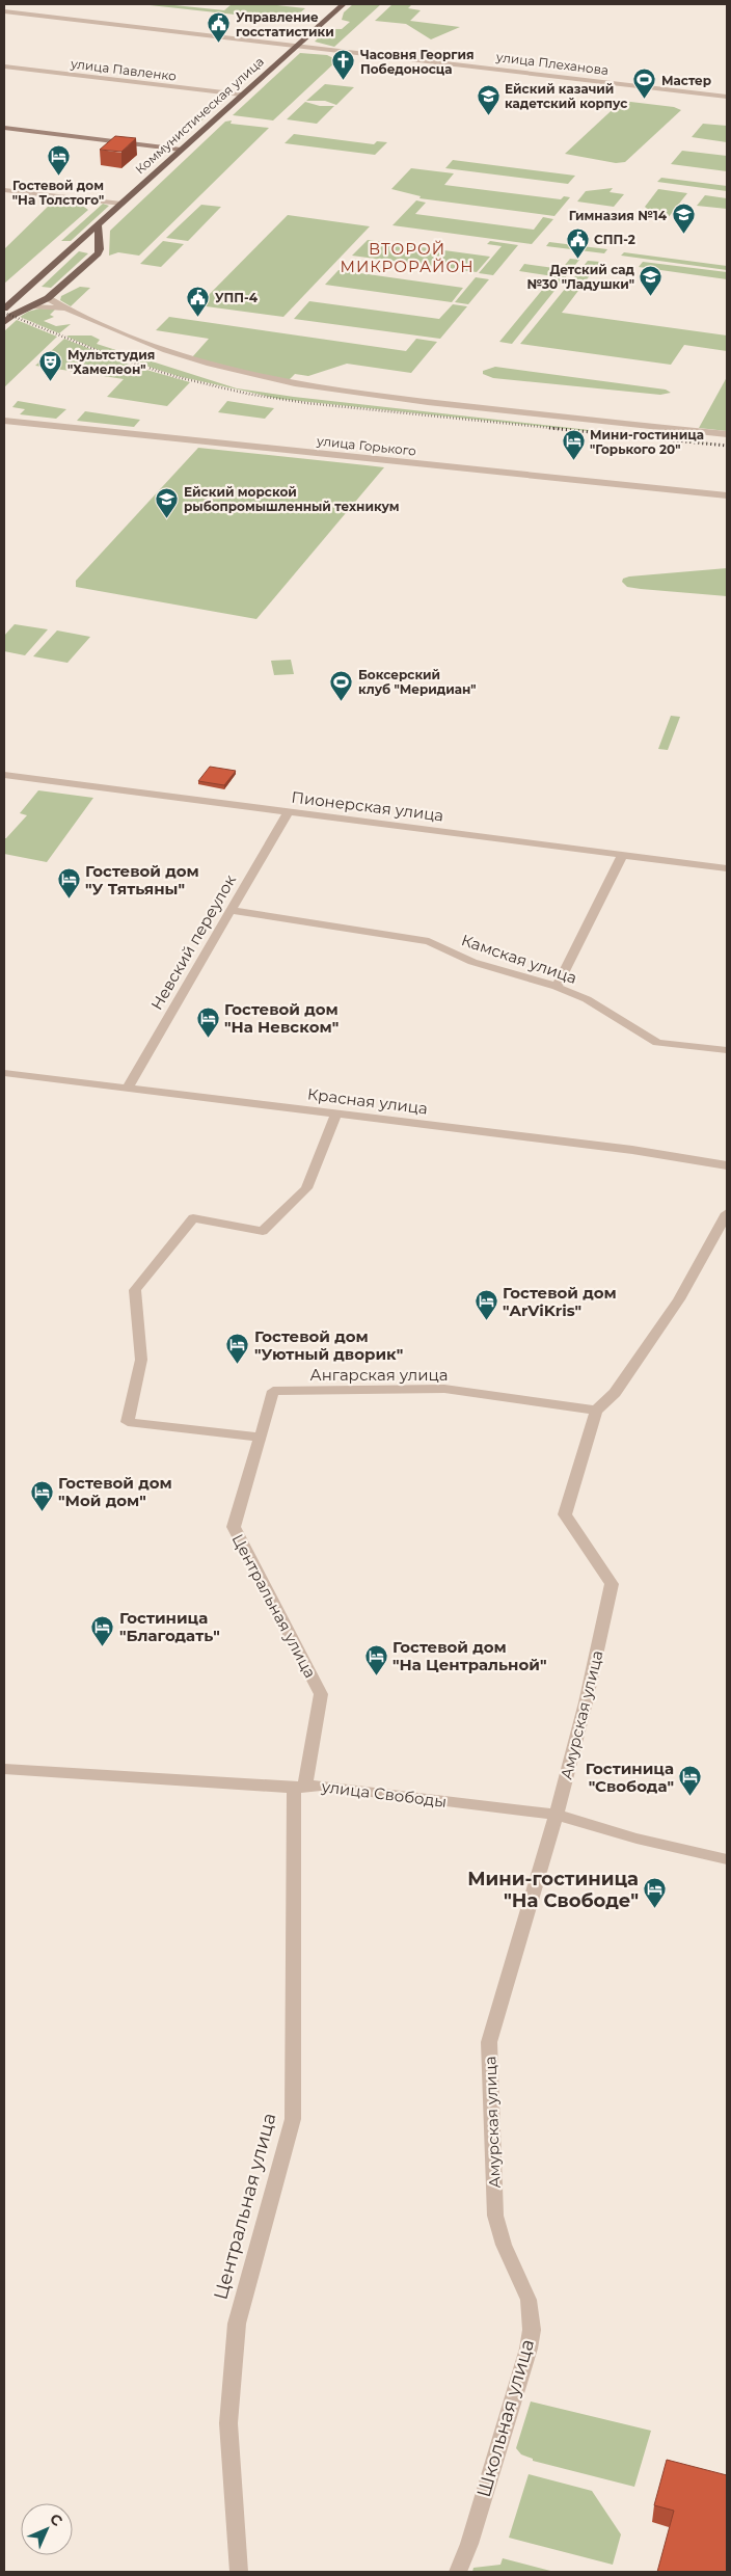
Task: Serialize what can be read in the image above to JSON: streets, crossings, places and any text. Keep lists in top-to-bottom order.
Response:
{
  "streets": {
    "main road": ["Коммунистическая улица"],
    "street": [
      "улица Плеханова",
      "улица Павленко",
      "улица Горького",
      "Пионерская улица",
      "Невский переулок",
      "Камская улица",
      "Красная улица",
      "Ангарская улица",
      "Центральная улица",
      "Амурская улица",
      "улица Свободы",
      "Школьная улица"
    ]
  },
  "crossings": [
    ["улица Плеханова", "Коммунистическая улица"],
    ["улица Павленко", "Коммунистическая улица"],
    ["Пионерская улица", "Невский переулок"],
    ["Невский переулок", "Камская улица"],
    ["Невский переулок", "Красная улица"],
    ["Ангарская улица", "Центральная улица"],
    ["Ангарская улица", "Амурская улица"],
    ["Центральная улица", "улица Свободы"],
    ["Амурская улица", "улица Свободы"],
    ["Амурская улица", "Школьная улица"]
  ],
  "districts": ["ВТОРОЙ МИКРОРАЙОН"],
  "places": {
    "public building": ["Управление госстатистики", "СПП-2", "УПП-4"],
    "church": ["Часовня Георгия Победоносца"],
    "sports": ["Мастер", "Боксерский клуб \"Меридиан\""],
    "school or university": [
      "Ейский казачий кадетский корпус",
      "Гимназия №14",
      "Детский сад №30 \"Ладушки\"",
      "Ейский морской рыбопромышленный техникум"
    ],
    "hotel": [
      "Гостевой дом \"На Толстого\"",
      "Мини-гостиница \"Горького 20\"",
      "Гостевой дом \"У Тятьяны\"",
      "Гостевой дом \"На Невском\"",
      "Гостевой дом \"ArViKris\"",
      "Гостевой дом \"Уютный дворик\"",
      "Гостевой дом \"Мой дом\"",
      "Гостиница \"Благодать\"",
      "Гостевой дом \"На Центральной\"",
      "Гостиница \"Свобода\"",
      "Мини-гостиница \"На Свободе\""
    ],
    "theatre": ["Мультстудия \"Хамелеон\""]
  },
  "north": "top right"
}
